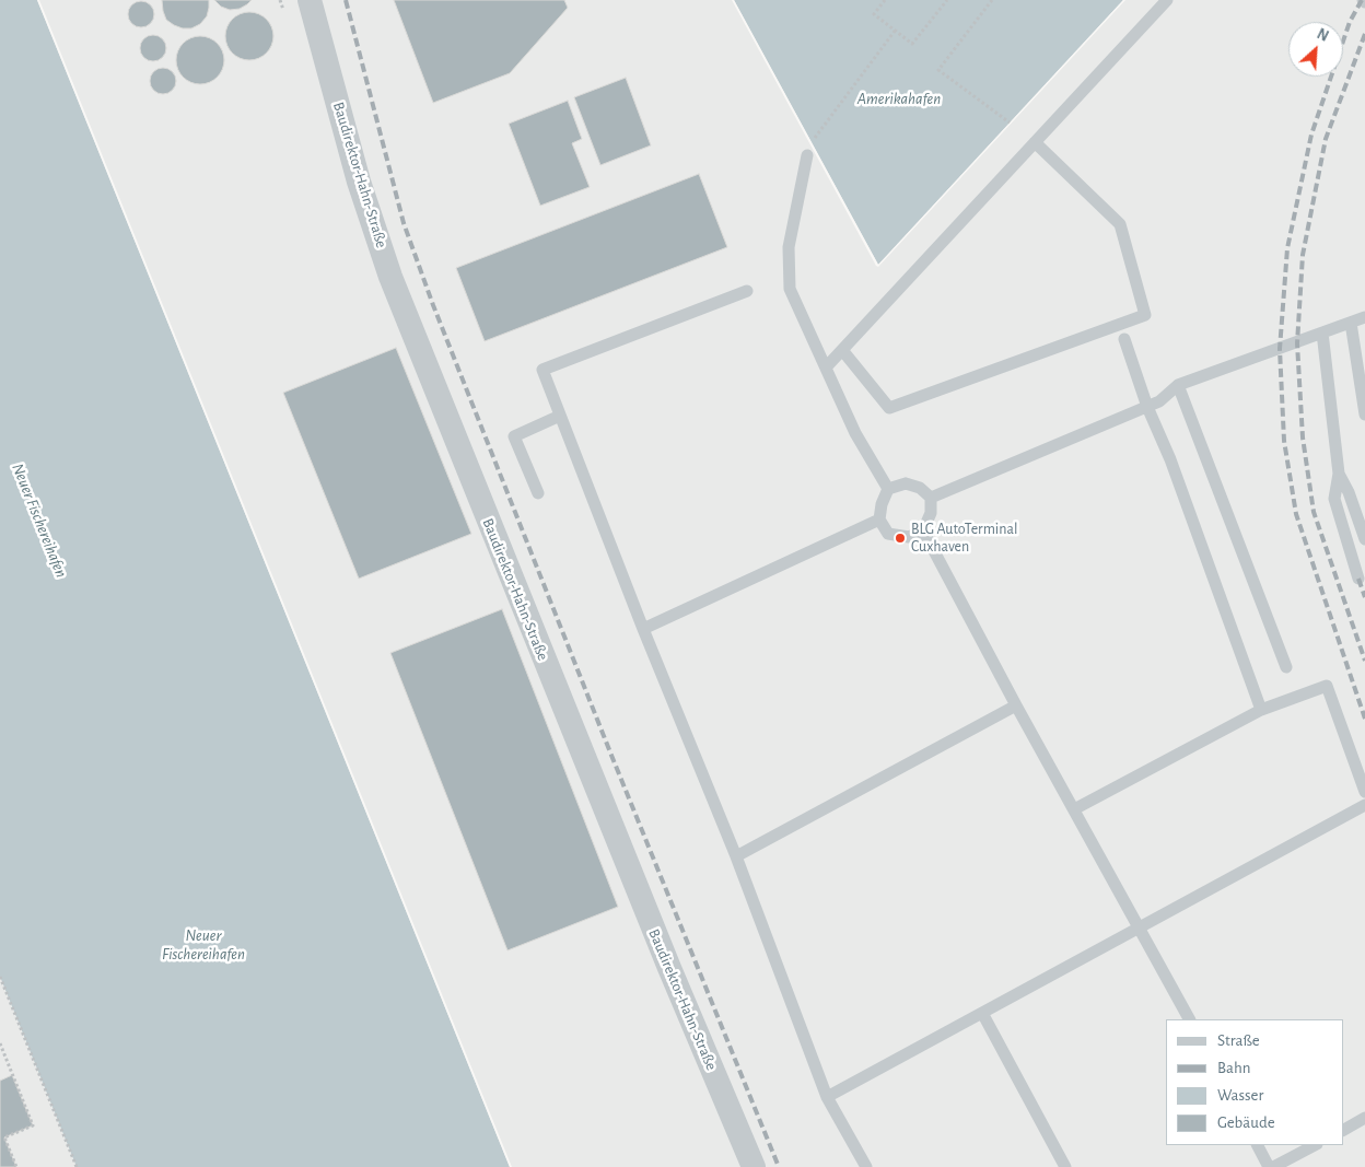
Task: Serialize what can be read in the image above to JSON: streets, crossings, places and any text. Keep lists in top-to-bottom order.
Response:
{
  "streets": {
    "street": ["Baudirektor-Hahn-Straße"]
  },
  "water": ["Amerikahafen", "Neuer Fischereihafen"],
  "places": ["BLG AutoTerminal Cuxhaven"],
  "legend": [
    "Straße",
    "Bahn",
    "Wasser",
    "Gebäude"
  ],
  "north": "top right"
}
